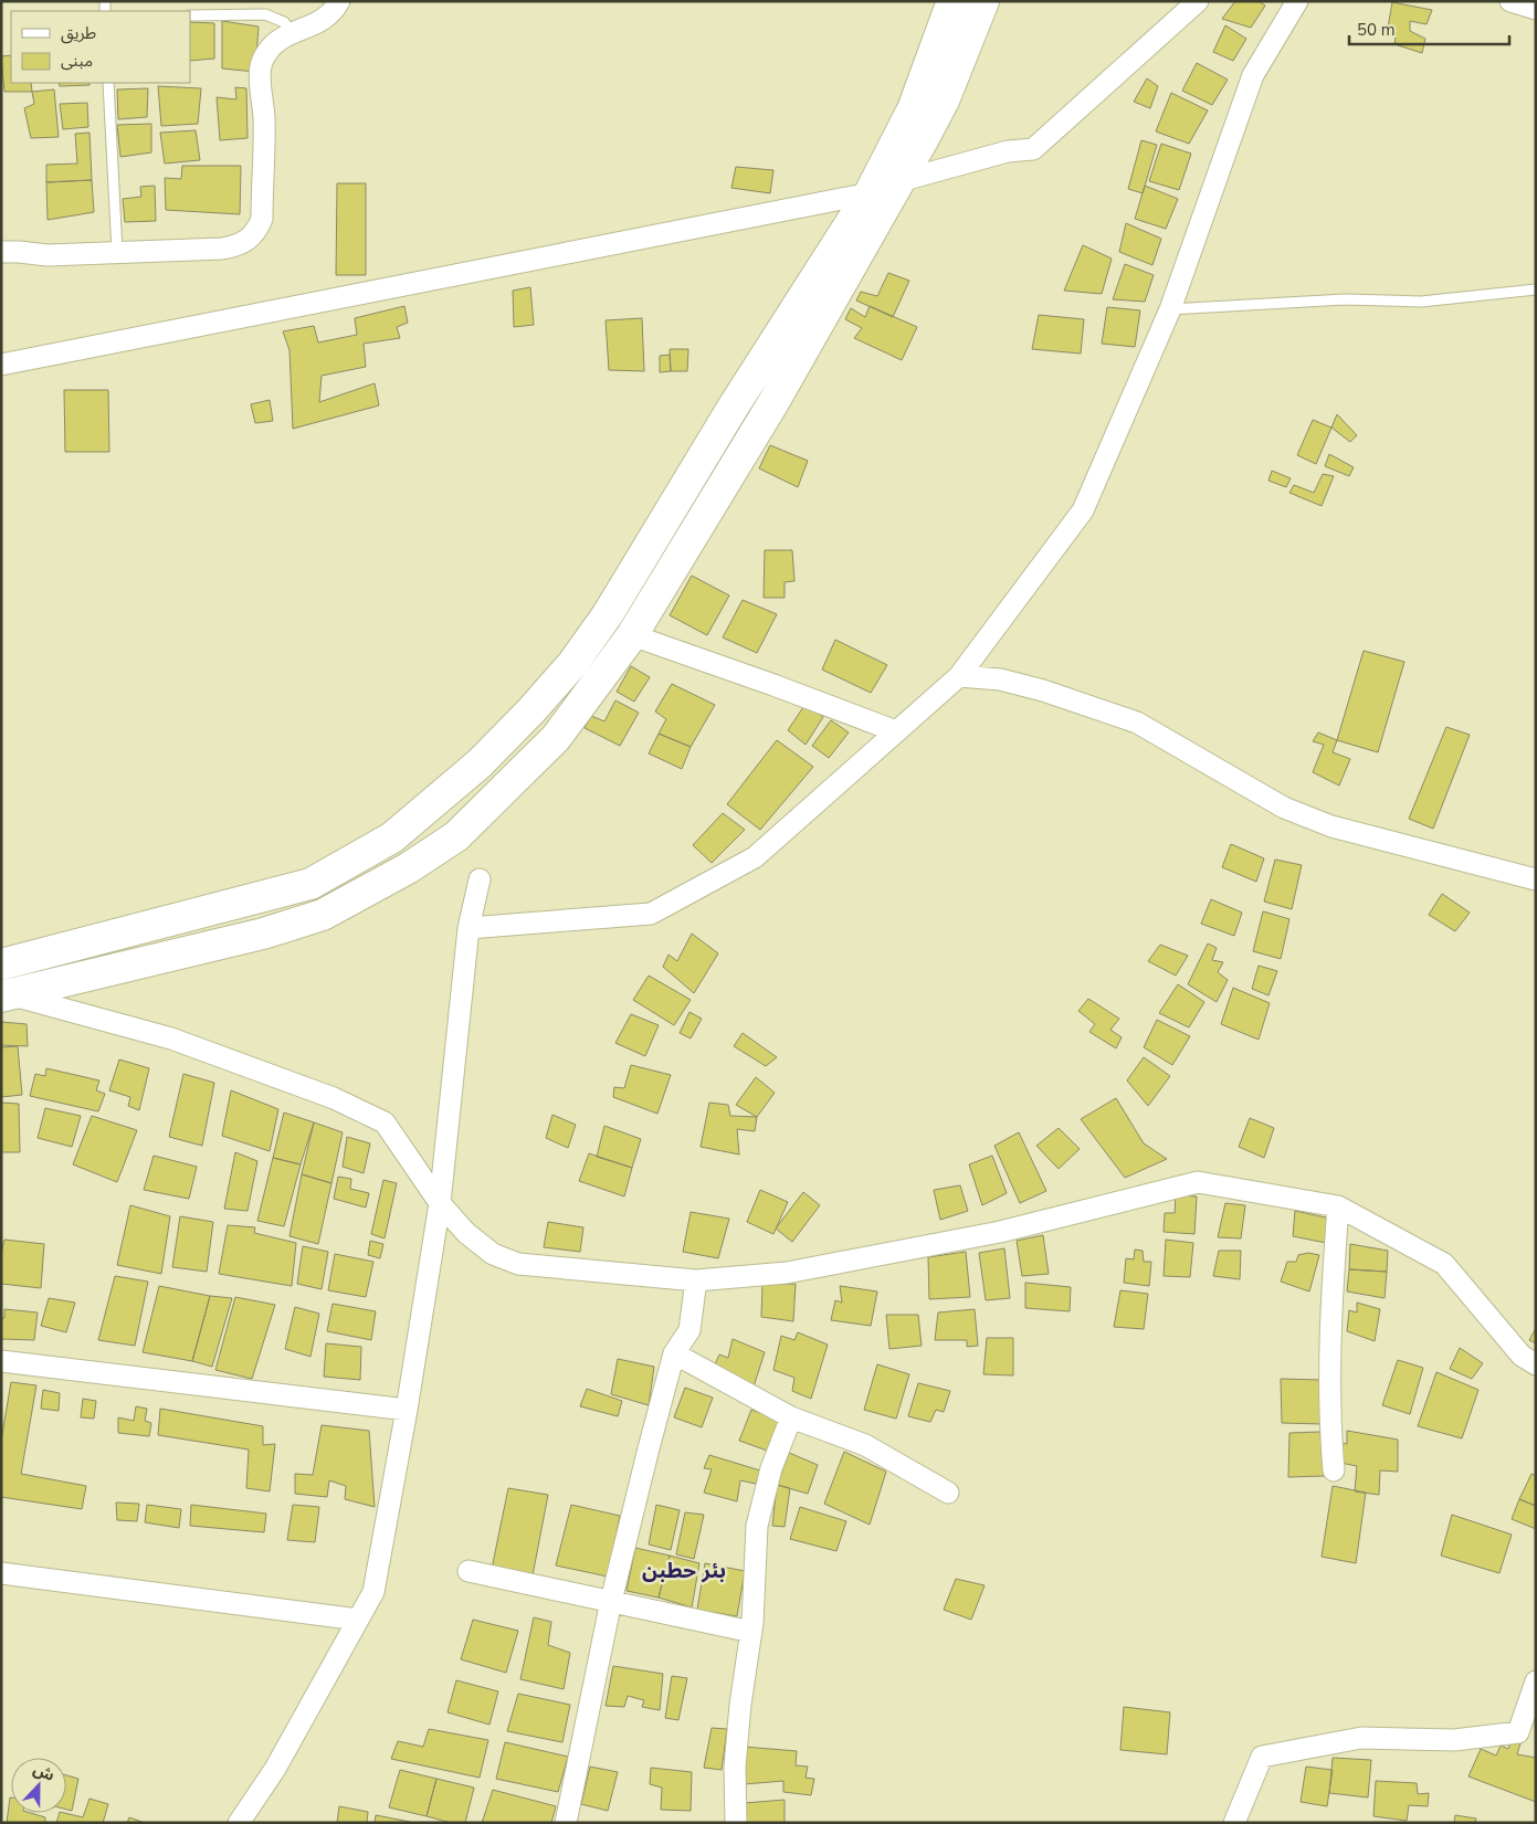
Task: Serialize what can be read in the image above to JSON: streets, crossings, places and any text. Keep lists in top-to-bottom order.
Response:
{
  "districts": ["بئر حطبن"],
  "legend": ["طريق", "مبنى"],
  "scale_bar": "50 m",
  "north": "top"
}
